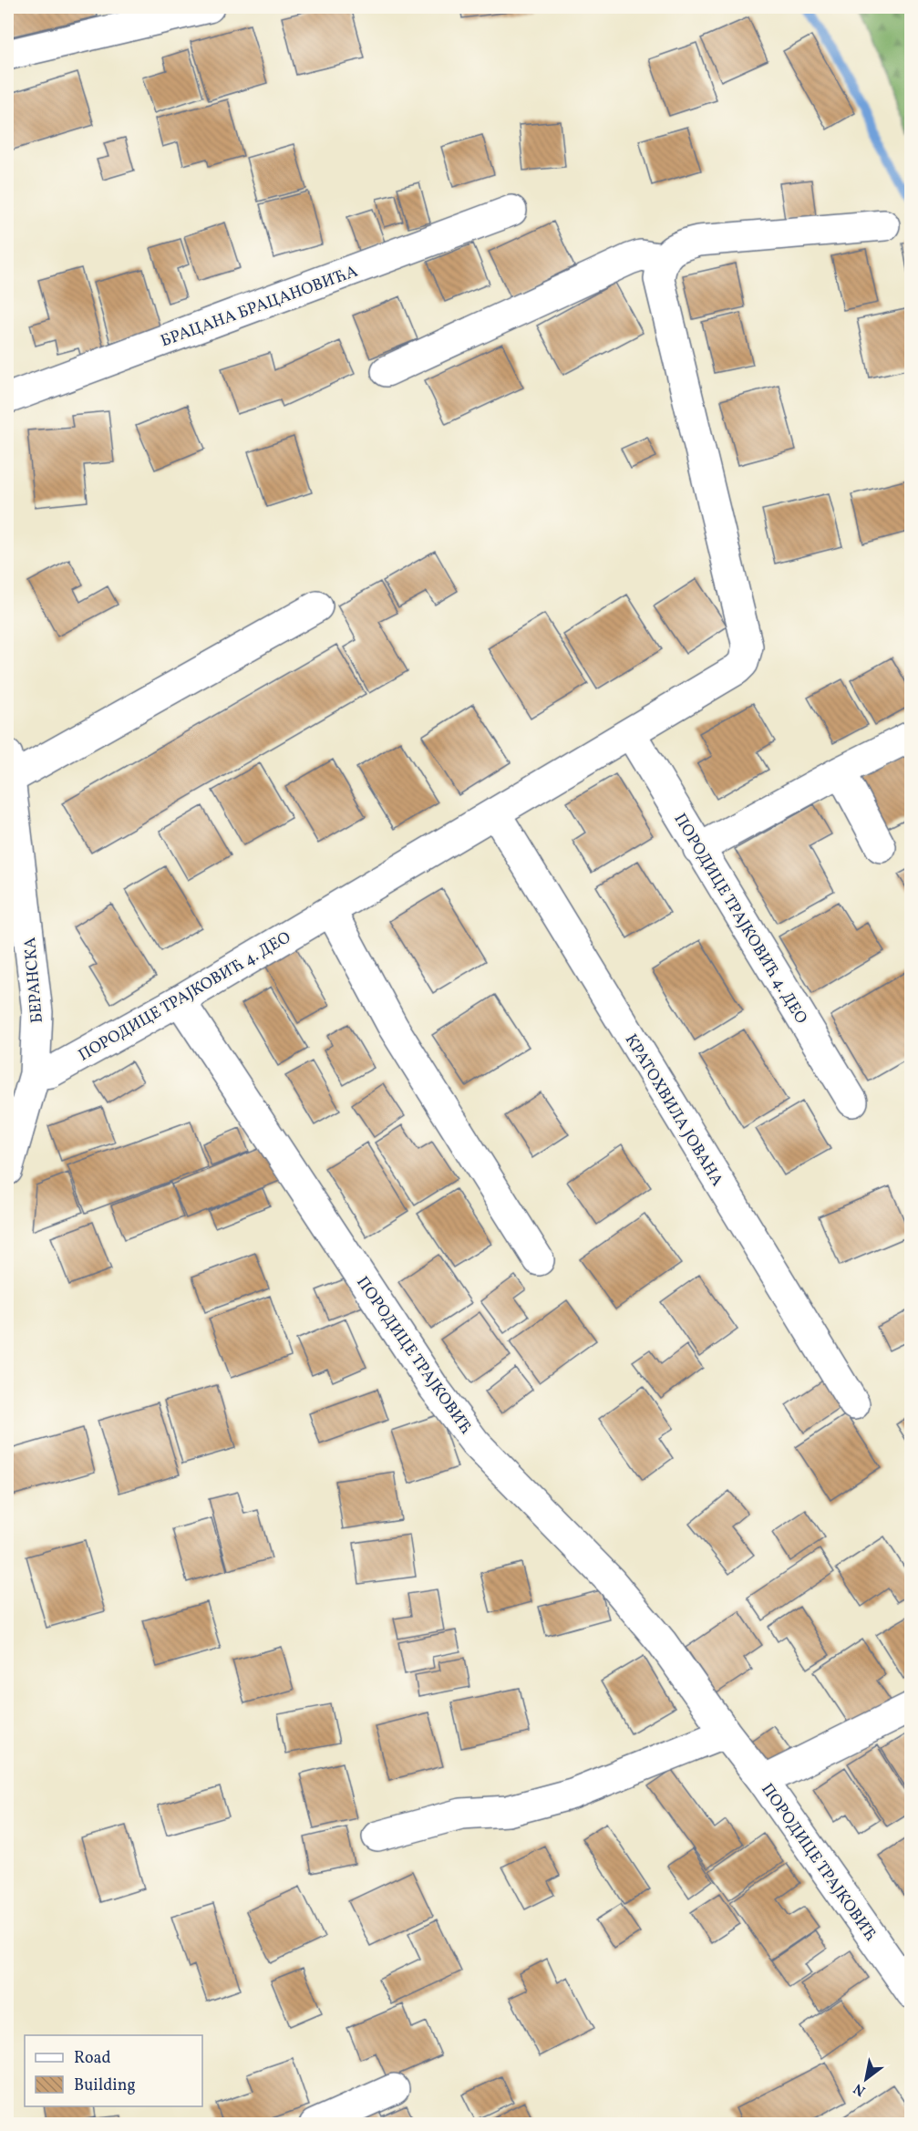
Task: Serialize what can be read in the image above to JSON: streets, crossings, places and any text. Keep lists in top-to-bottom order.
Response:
{
  "streets": {
    "street": [
      "БРАЦАНА БРАЦАНОВИЋА",
      "ПОРОДИЦЕ ТРАЈКОВИЋ 4. ДЕО",
      "БЕРАНСКА",
      "КРАТОХВИЛА ЈОВАНА",
      "ПОРОДИЦЕ ТРАЈКОВИЋ"
    ]
  },
  "crossings": [
    ["ПОРОДИЦЕ ТРАЈКОВИЋ 4. ДЕО", "БЕРАНСКА"],
    ["ПОРОДИЦЕ ТРАЈКОВИЋ 4. ДЕО", "КРАТОХВИЛА ЈОВАНА"],
    ["ПОРОДИЦЕ ТРАЈКОВИЋ 4. ДЕО", "ПОРОДИЦЕ ТРАЈКОВИЋ"]
  ],
  "legend": ["Road", "Building"],
  "north": "bottom left"
}
